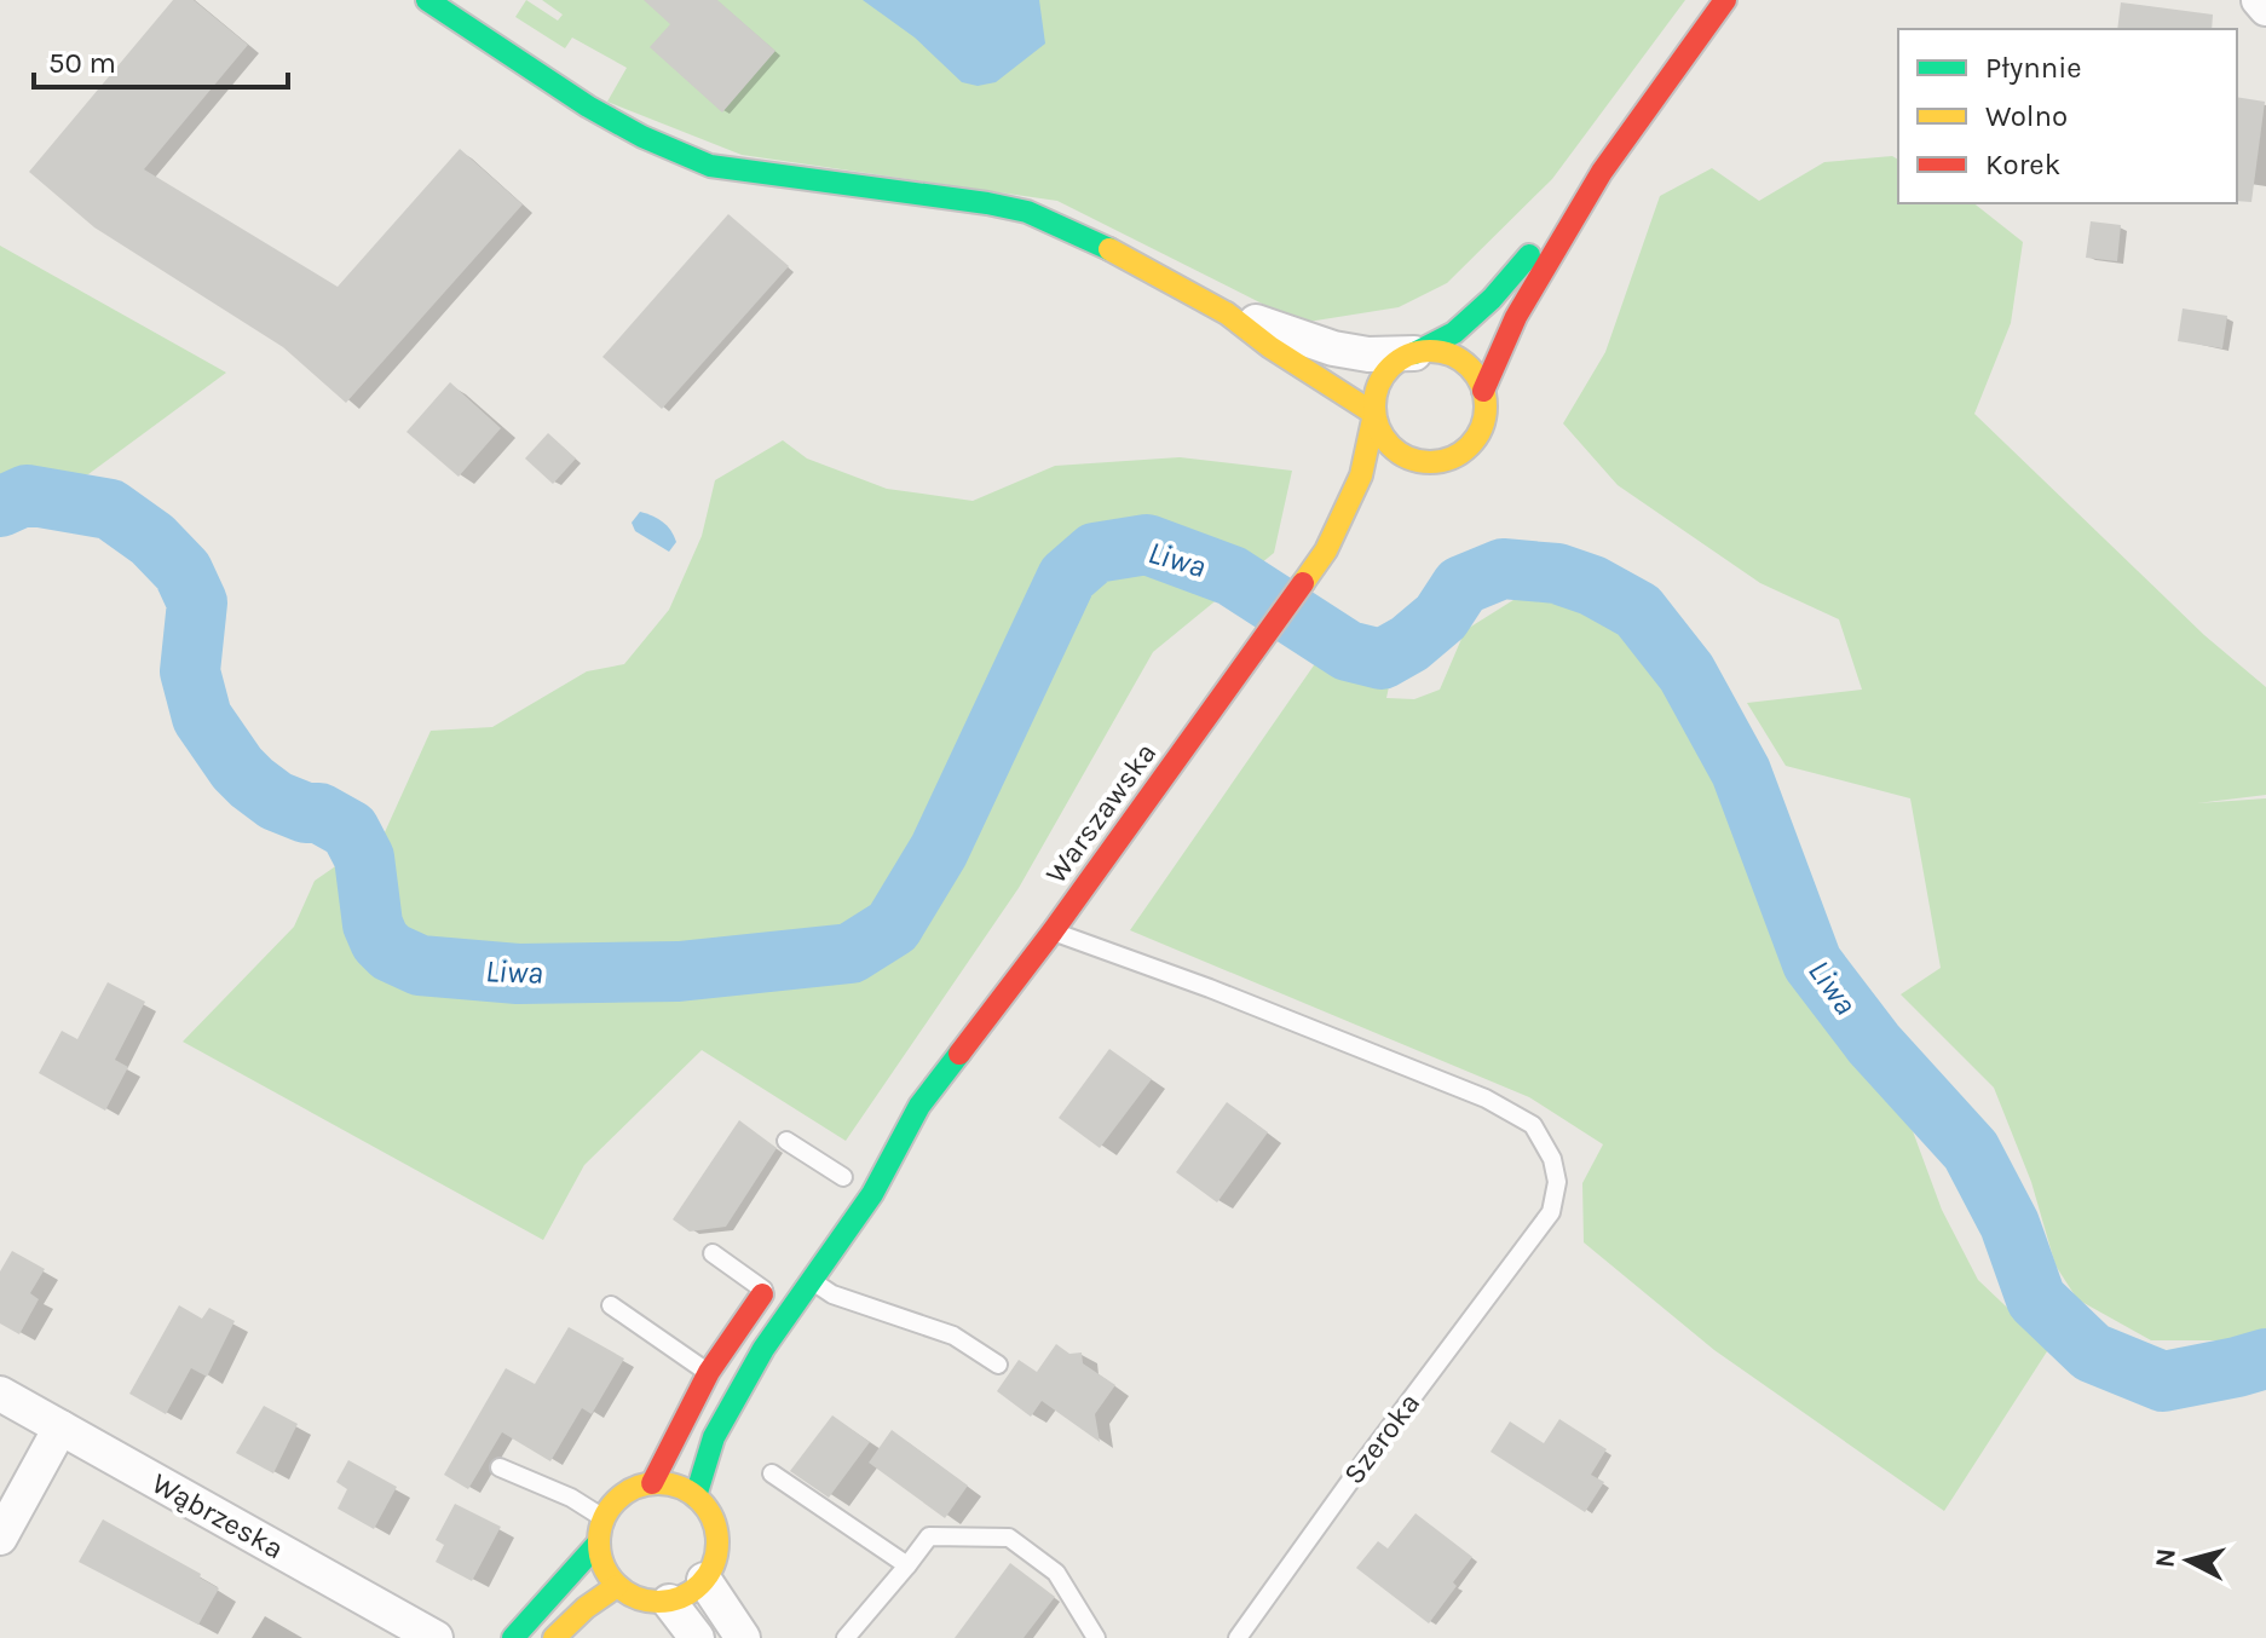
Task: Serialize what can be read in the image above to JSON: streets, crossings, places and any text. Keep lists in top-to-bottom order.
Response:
{
  "streets": {
    "main road": ["Warszawska"],
    "street": ["Wąbrzeska"],
    "lane": ["Szeroka"]
  },
  "crossings": [
    ["Warszawska", "Szeroka"]
  ],
  "water": ["Liwa"],
  "legend": ["Płynnie", "Wolno", "Korek"],
  "scale_bar": "50 m",
  "north": "left"
}
